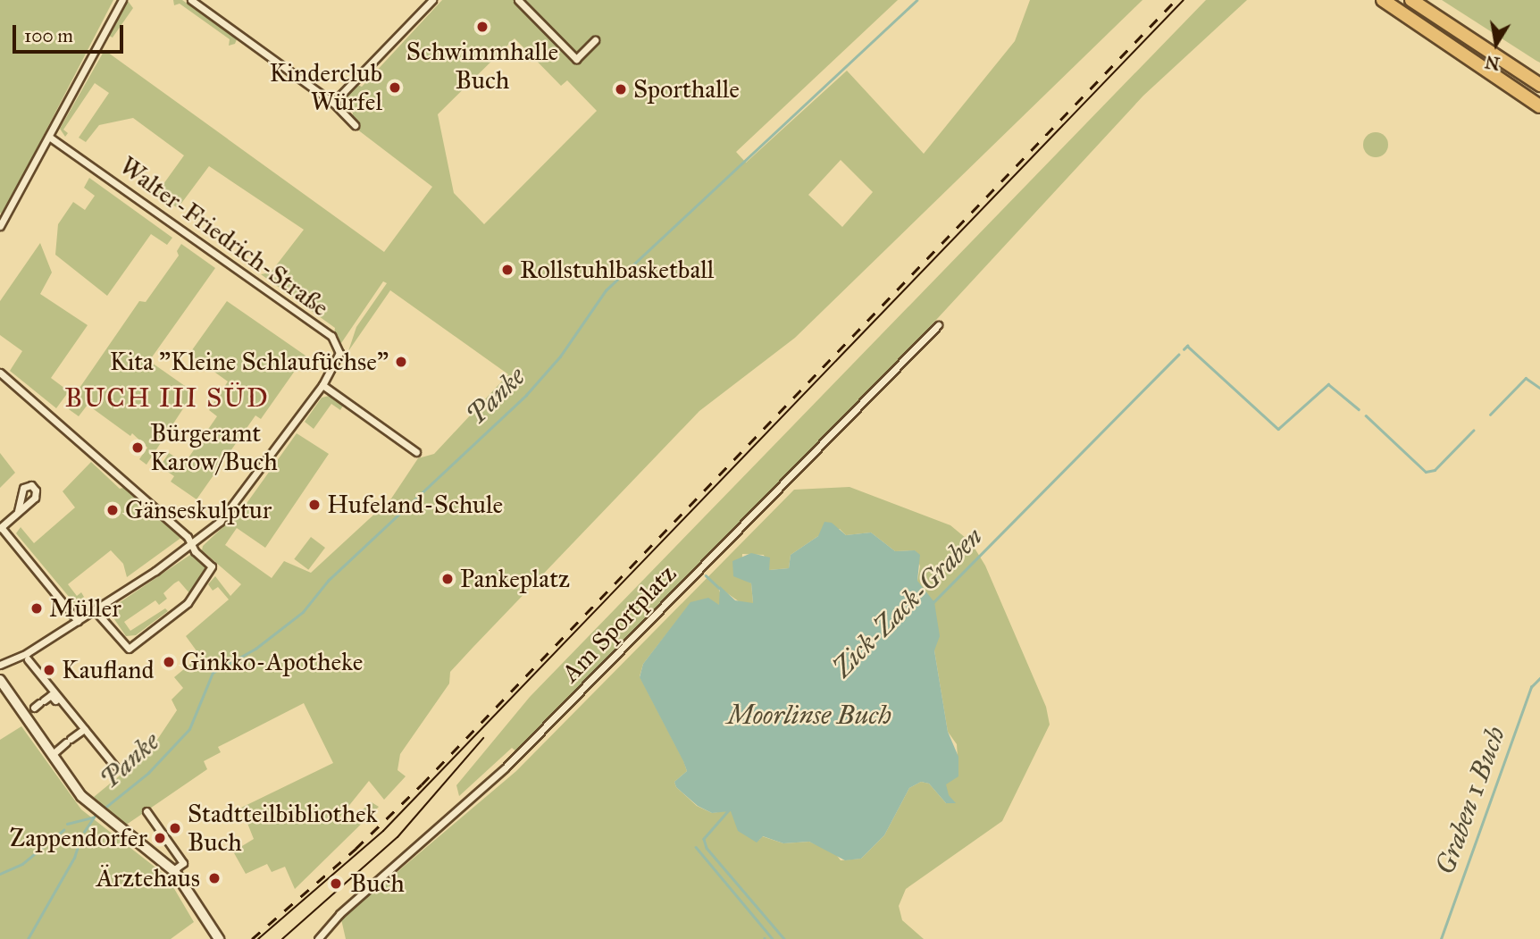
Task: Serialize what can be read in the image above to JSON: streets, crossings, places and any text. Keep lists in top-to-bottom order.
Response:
{
  "streets": {
    "street": ["Walter-Friedrich-Straße", "Am Sportplatz"]
  },
  "districts": ["BUCH III SÜD"],
  "water": [
    "Panke",
    "Zick-Zack-Graben",
    "Moorlinse Buch",
    "Graben 1 Buch"
  ],
  "places": [
    "Schwimmhalle Buch",
    "Kinderclub Würfel",
    "Sporthalle",
    "Rollstuhlbasketball",
    "Kita \"Kleine Schlaufüchse\"",
    "Bürgeramt Karow/Buch",
    "Hufeland-Schule",
    "Gänseskulptur",
    "Pankeplatz",
    "Müller",
    "Ginkko-Apotheke",
    "Kaufland",
    "Stadtteilbibliothek Buch",
    "Zappendorfer",
    "Ärztehaus",
    "Buch"
  ],
  "scale_bar": "100 m",
  "north": "bottom"
}
